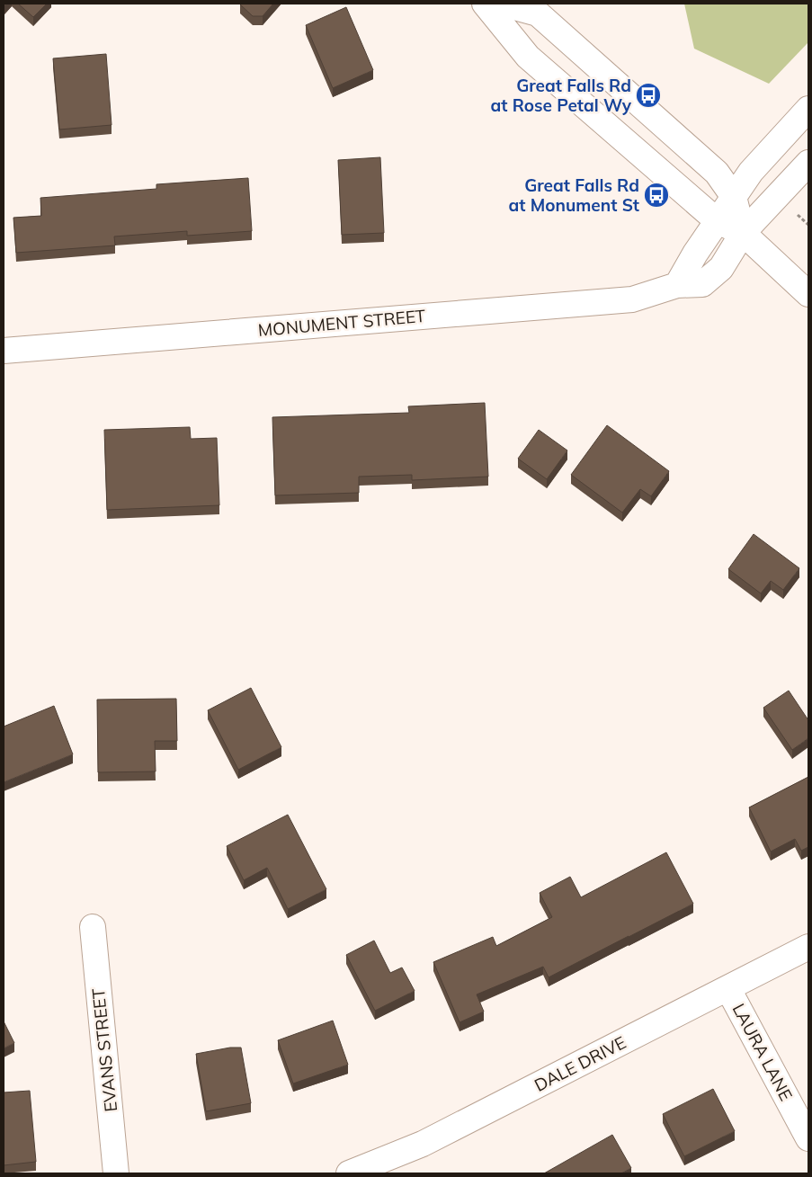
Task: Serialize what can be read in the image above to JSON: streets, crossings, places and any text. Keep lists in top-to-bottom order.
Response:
{
  "streets": {
    "street": [
      "MONUMENT STREET",
      "EVANS STREET",
      "LAURA LANE",
      "DALE DRIVE"
    ]
  },
  "crossings": [
    ["LAURA LANE", "DALE DRIVE"]
  ],
  "places": {
    "bus stop": ["Great Falls Rd at Rose Petal Wy", "Great Falls Rd at Monument St"]
  }
}
